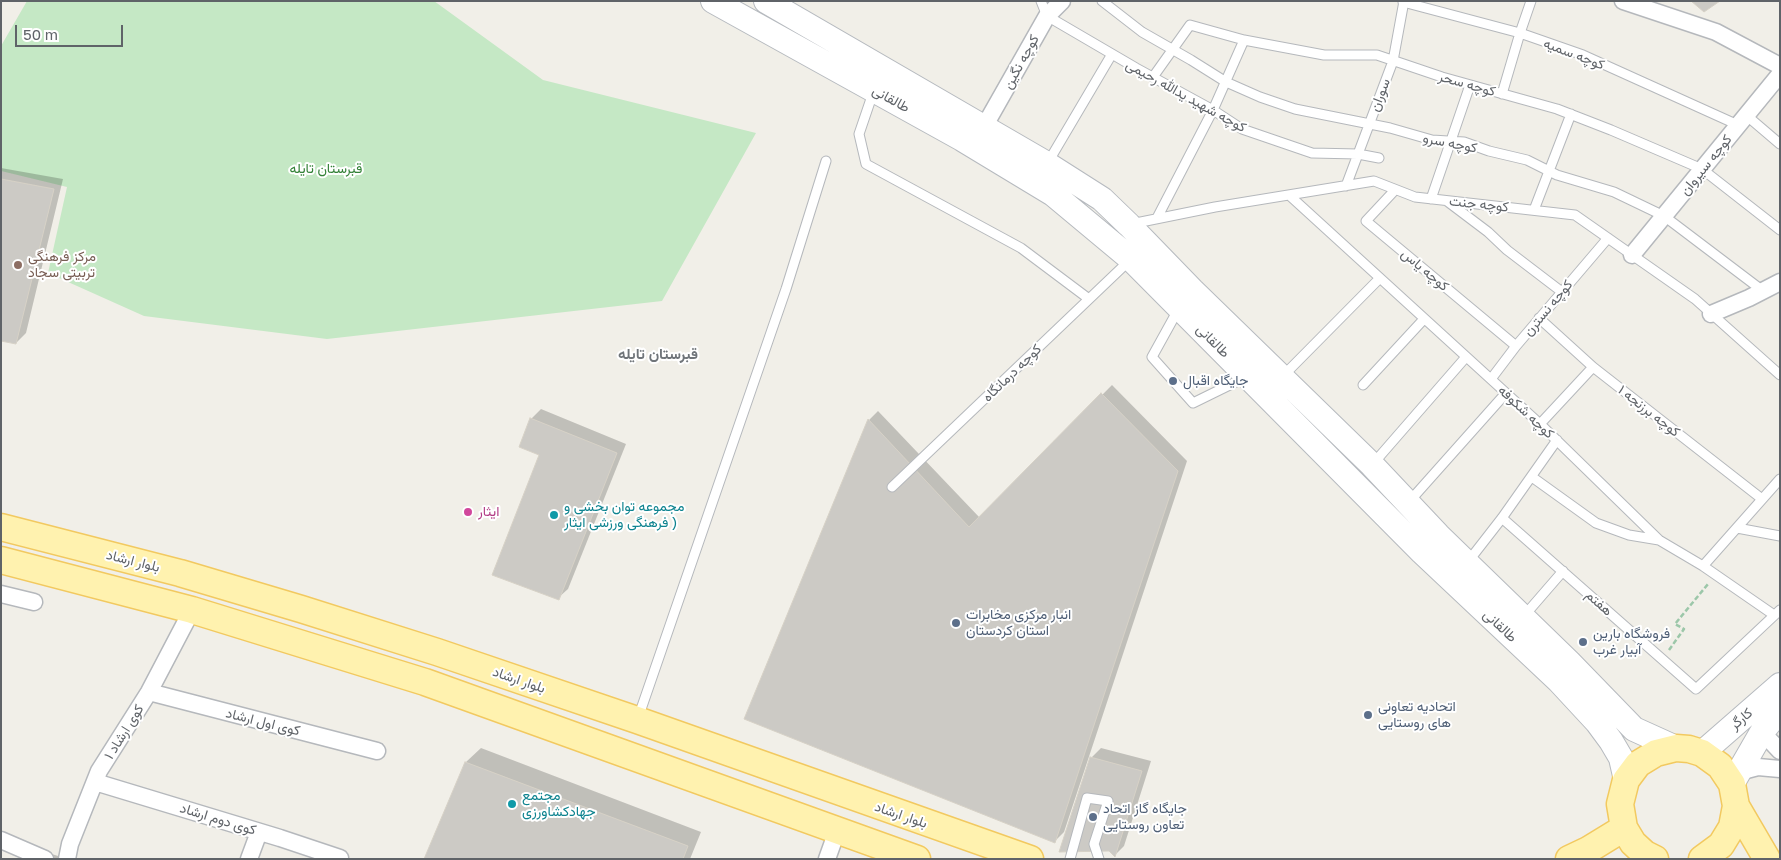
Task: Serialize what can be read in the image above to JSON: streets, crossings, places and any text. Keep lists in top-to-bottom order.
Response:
{
  "streets": {
    "main road": ["طالقانی", "بلوار ارشاد", "کارگر"],
    "street": [
      "کوچه نگین",
      "کوچه سیروان",
      "کوی اول ارشاد",
      "کوی ارشاد ۱",
      "کوی دوم ارشاد"
    ],
    "lane": [
      "کوچه سمیه",
      "کوچه سحر",
      "سوران",
      "کوچه شهید یدالله رحیمی",
      "کوچه سرو",
      "کوچه جنت",
      "کوچه یاس",
      "کوچه نسترن",
      "کوچه درمانگاه",
      "کوچه برزنجه ۱",
      "کوچه شکوفه",
      "هفتم"
    ]
  },
  "crossings": [
    ["کوچه سمیه", "سوران"],
    ["کوچه سمیه", "کوچه سیروان"],
    ["کوچه نگین", "کوچه شهید یدالله رحیمی"],
    ["کوچه نگین", "طالقانی"],
    ["کوچه سحر", "سوران"],
    ["کوچه سحر", "کوچه شهید یدالله رحیمی"],
    ["کوچه سحر", "کوچه سرو"],
    ["کوچه سحر", "کوچه سیروان"],
    ["سوران", "کوچه شهید یدالله رحیمی"],
    ["سوران", "کوچه سرو"],
    ["سوران", "کوچه جنت"],
    ["طالقانی", "کوچه جنت"],
    ["طالقانی", "کوچه درمانگاه"],
    ["کوچه سرو", "کوچه سیروان"],
    ["کوچه سیروان", "کوچه جنت"],
    ["کوچه جنت", "کوچه یاس"],
    ["کوچه جنت", "کوچه نسترن"],
    ["کوچه جنت", "کوچه شکوفه"],
    ["کوچه یاس", "کوچه نسترن"],
    ["کوچه نسترن", "کوچه برزنجه ۱"],
    ["کوچه نسترن", "کوچه شکوفه"],
    ["کوچه شکوفه", "هفتم"],
    ["کوی اول ارشاد", "کوی ارشاد ۱"],
    ["کوی ارشاد ۱", "کوی دوم ارشاد"]
  ],
  "districts": ["قبرستان تایله"],
  "parks": ["قبرستان تایله"],
  "places": [
    "مرکز فرهنگی تربیتی سجاد",
    "جایگاه اقبال",
    "ایثار",
    "مجموعه توان بخشی و فرهنگی ورزشی ایثار )",
    "انبار مرکزی مخابرات استان کردستان",
    "فروشگاه بارین آبیار غرب",
    "اتحادیه تعاونی های روستایی",
    "مجتمع جهادکشاورزی",
    "جایگاه گاز اتحاد تعاون روستایی"
  ],
  "scale_bar": "50 m"
}
